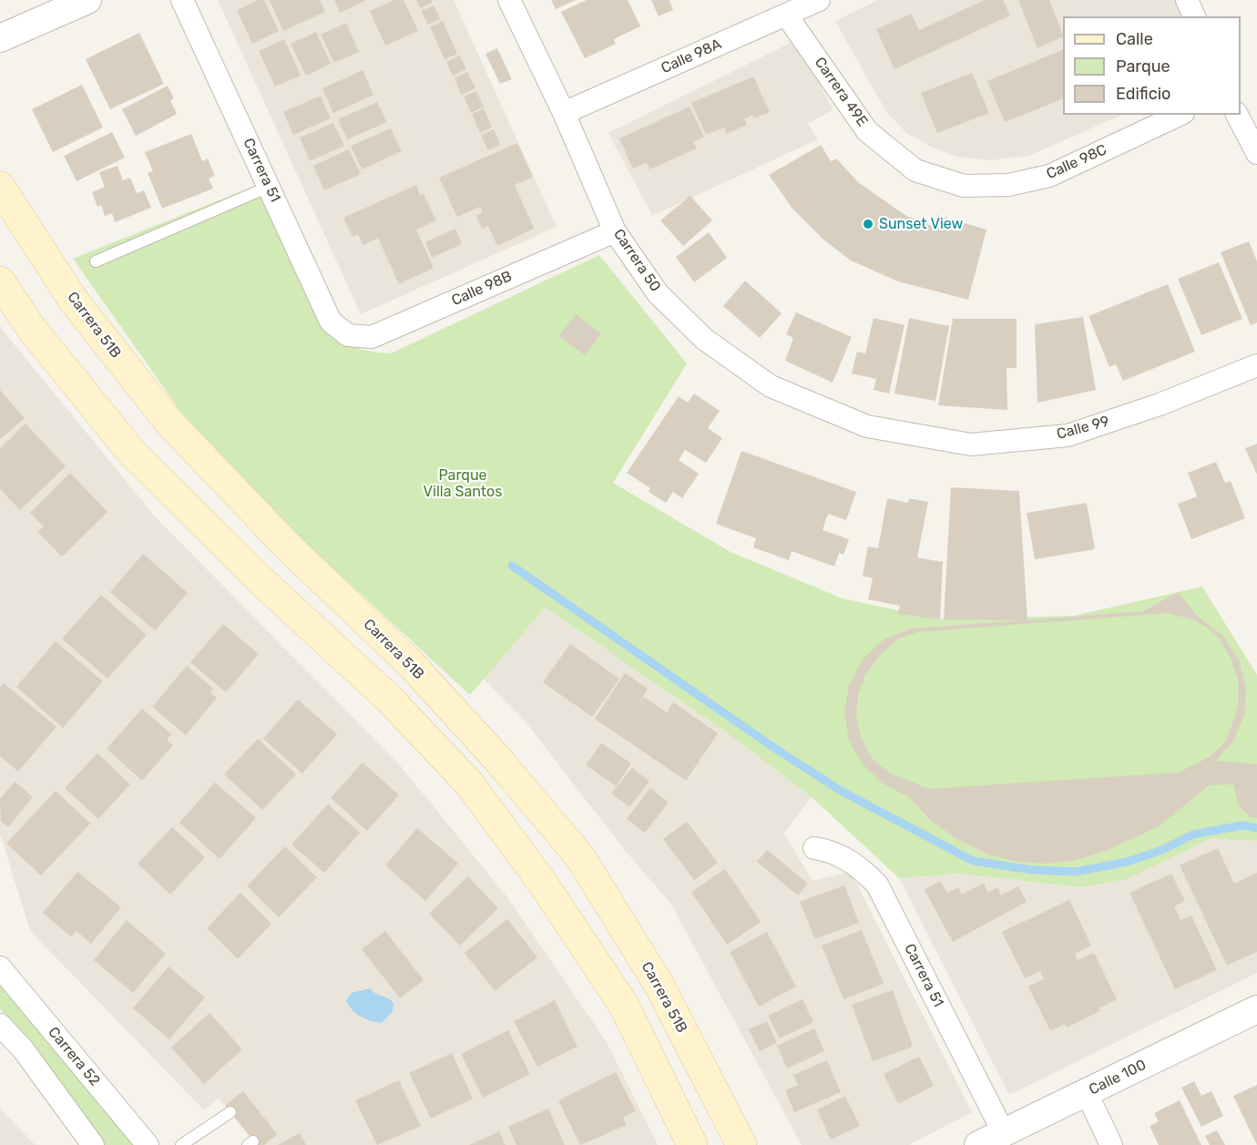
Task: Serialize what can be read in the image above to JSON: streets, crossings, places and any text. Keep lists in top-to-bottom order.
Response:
{
  "streets": {
    "main road": ["Carrera 51B"],
    "street": [
      "Calle 98A",
      "Carrera 49E",
      "Calle 98C",
      "Carrera 51",
      "Carrera 50",
      "Calle 98B",
      "Calle 99",
      "Carrera 52",
      "Calle 100"
    ]
  },
  "crossings": [
    ["Calle 98A", "Carrera 49E"],
    ["Calle 98A", "Carrera 50"],
    ["Carrera 49E", "Calle 98C"],
    ["Carrera 51", "Calle 98B"],
    ["Carrera 51", "Calle 100"],
    ["Carrera 50", "Calle 98B"],
    ["Carrera 50", "Calle 99"]
  ],
  "parks": ["Parque Villa Santos"],
  "places": ["Sunset View"],
  "legend": ["Calle", "Parque", "Edificio"]
}
